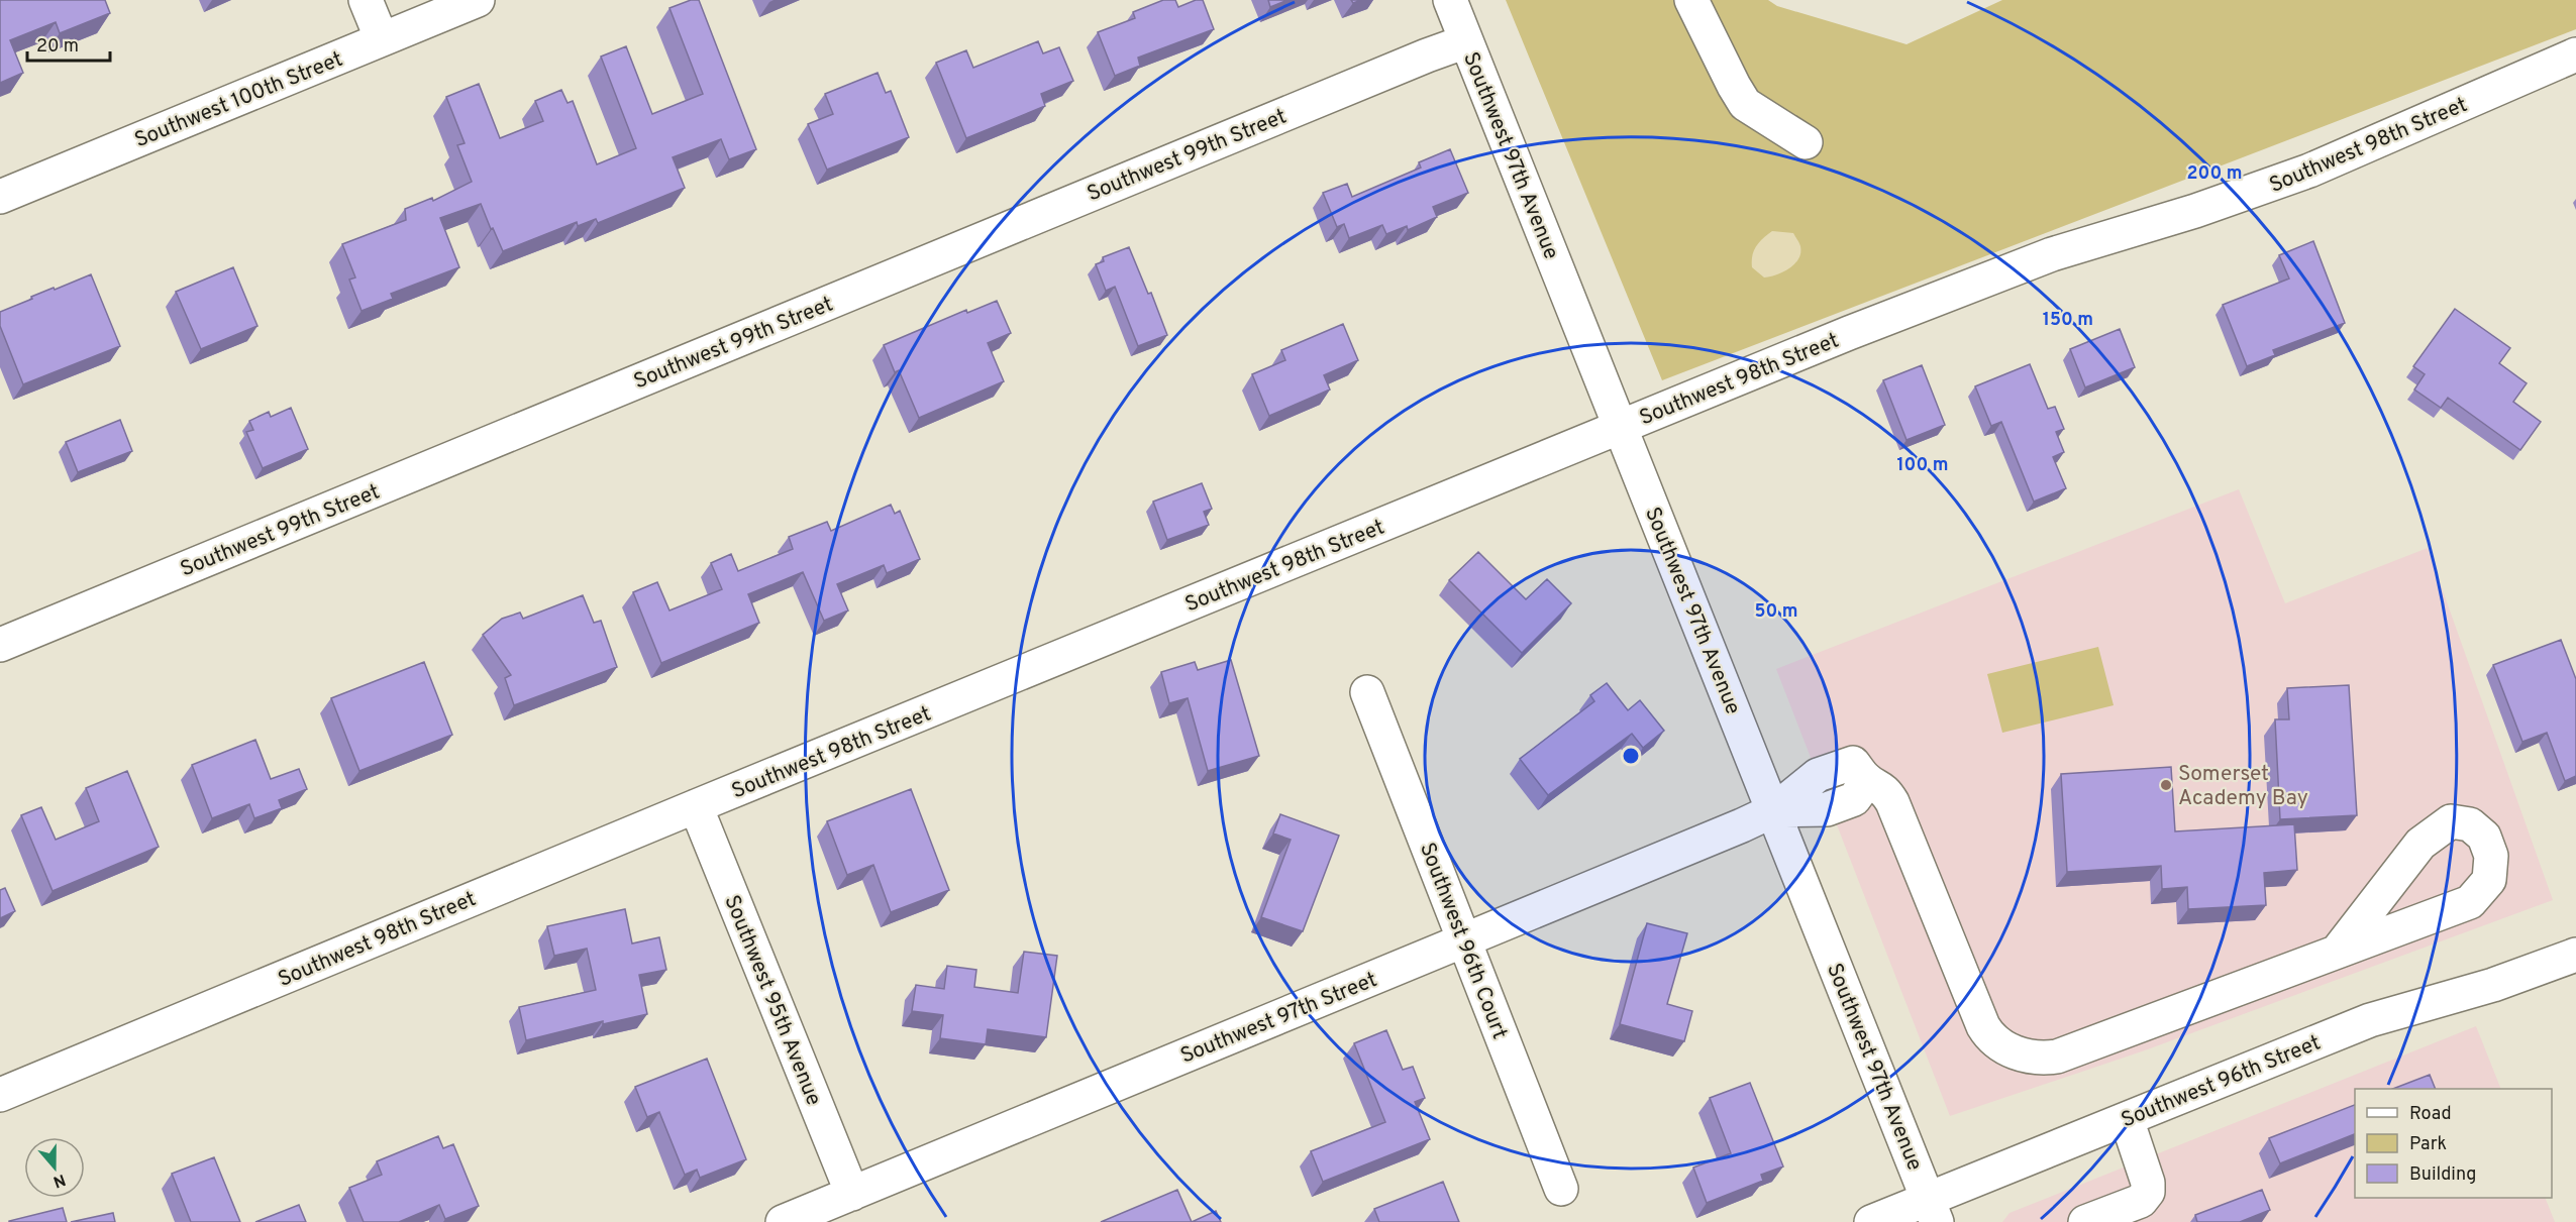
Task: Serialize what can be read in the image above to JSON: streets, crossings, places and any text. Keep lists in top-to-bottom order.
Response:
{
  "streets": {
    "street": [
      "Southwest 100th Street",
      "Southwest 98th Street",
      "Southwest 99th Street",
      "Southwest 97th Avenue",
      "Southwest 96th Court",
      "Southwest 95th Avenue",
      "Southwest 97th Street",
      "Southwest 96th Street"
    ]
  },
  "crossings": [
    ["Southwest 98th Street", "Southwest 97th Avenue"],
    ["Southwest 98th Street", "Southwest 95th Avenue"],
    ["Southwest 99th Street", "Southwest 97th Avenue"],
    ["Southwest 97th Avenue", "Southwest 97th Street"],
    ["Southwest 97th Avenue", "Southwest 96th Street"],
    ["Southwest 96th Court", "Southwest 97th Street"],
    ["Southwest 95th Avenue", "Southwest 97th Street"]
  ],
  "places": ["Somerset Academy Bay"],
  "legend": ["Road", "Park", "Building"],
  "scale_bar": "20 m",
  "north": "bottom",
  "rings": [
    "200 m",
    "150 m",
    "100 m",
    "50 m"
  ]
}
